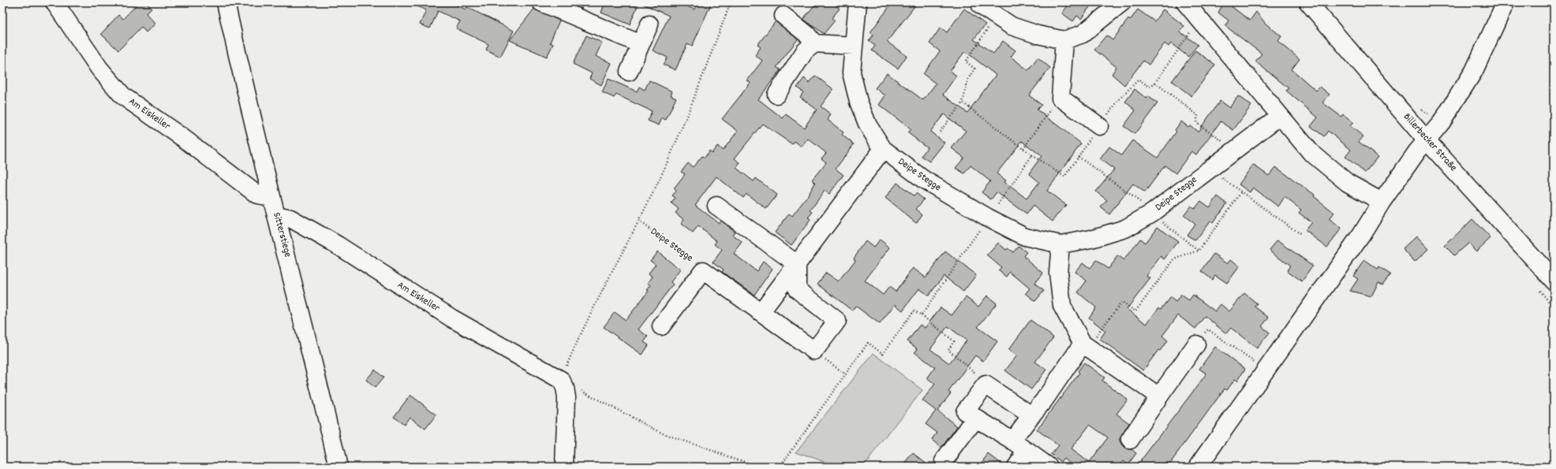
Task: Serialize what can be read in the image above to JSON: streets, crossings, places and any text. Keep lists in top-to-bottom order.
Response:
{
  "streets": {
    "street": [
      "Am Eiskeller",
      "Billerbecker Straße",
      "Deipe Stegge",
      "Sitterstiege"
    ]
  },
  "crossings": [
    ["Am Eiskeller", "Sitterstiege"]
  ]
}
